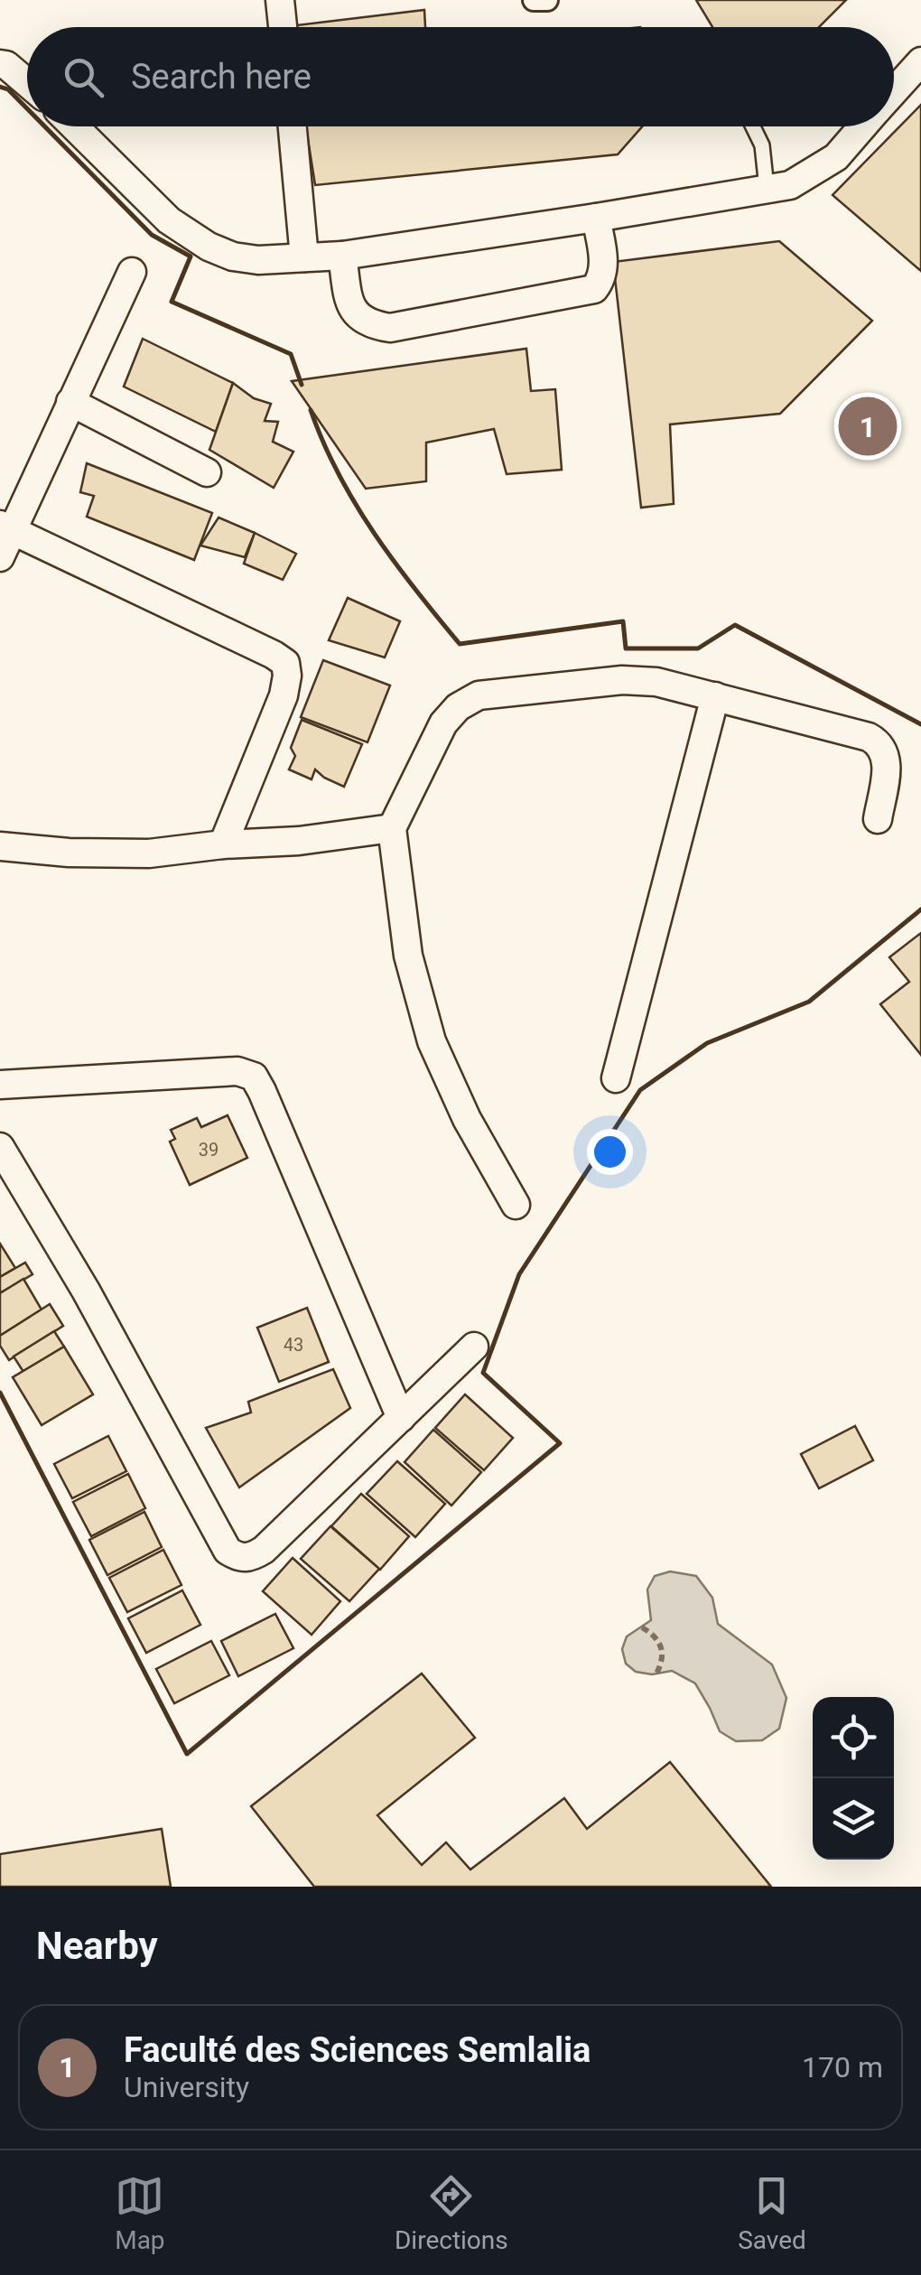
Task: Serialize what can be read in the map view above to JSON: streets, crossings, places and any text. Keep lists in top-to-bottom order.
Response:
{
  "house_numbers": ["39", "43"],
  "page": {
    "search": "Search here",
    "pins": "1",
    "heading": "Nearby",
    "list": [
      {
        "mark": "1",
        "name": "Faculté des Sciences Semlalia",
        "note": "University",
        "value": "170 m"
      }
    ],
    "nav": ["Map", "Directions", "Saved"]
  }
}
